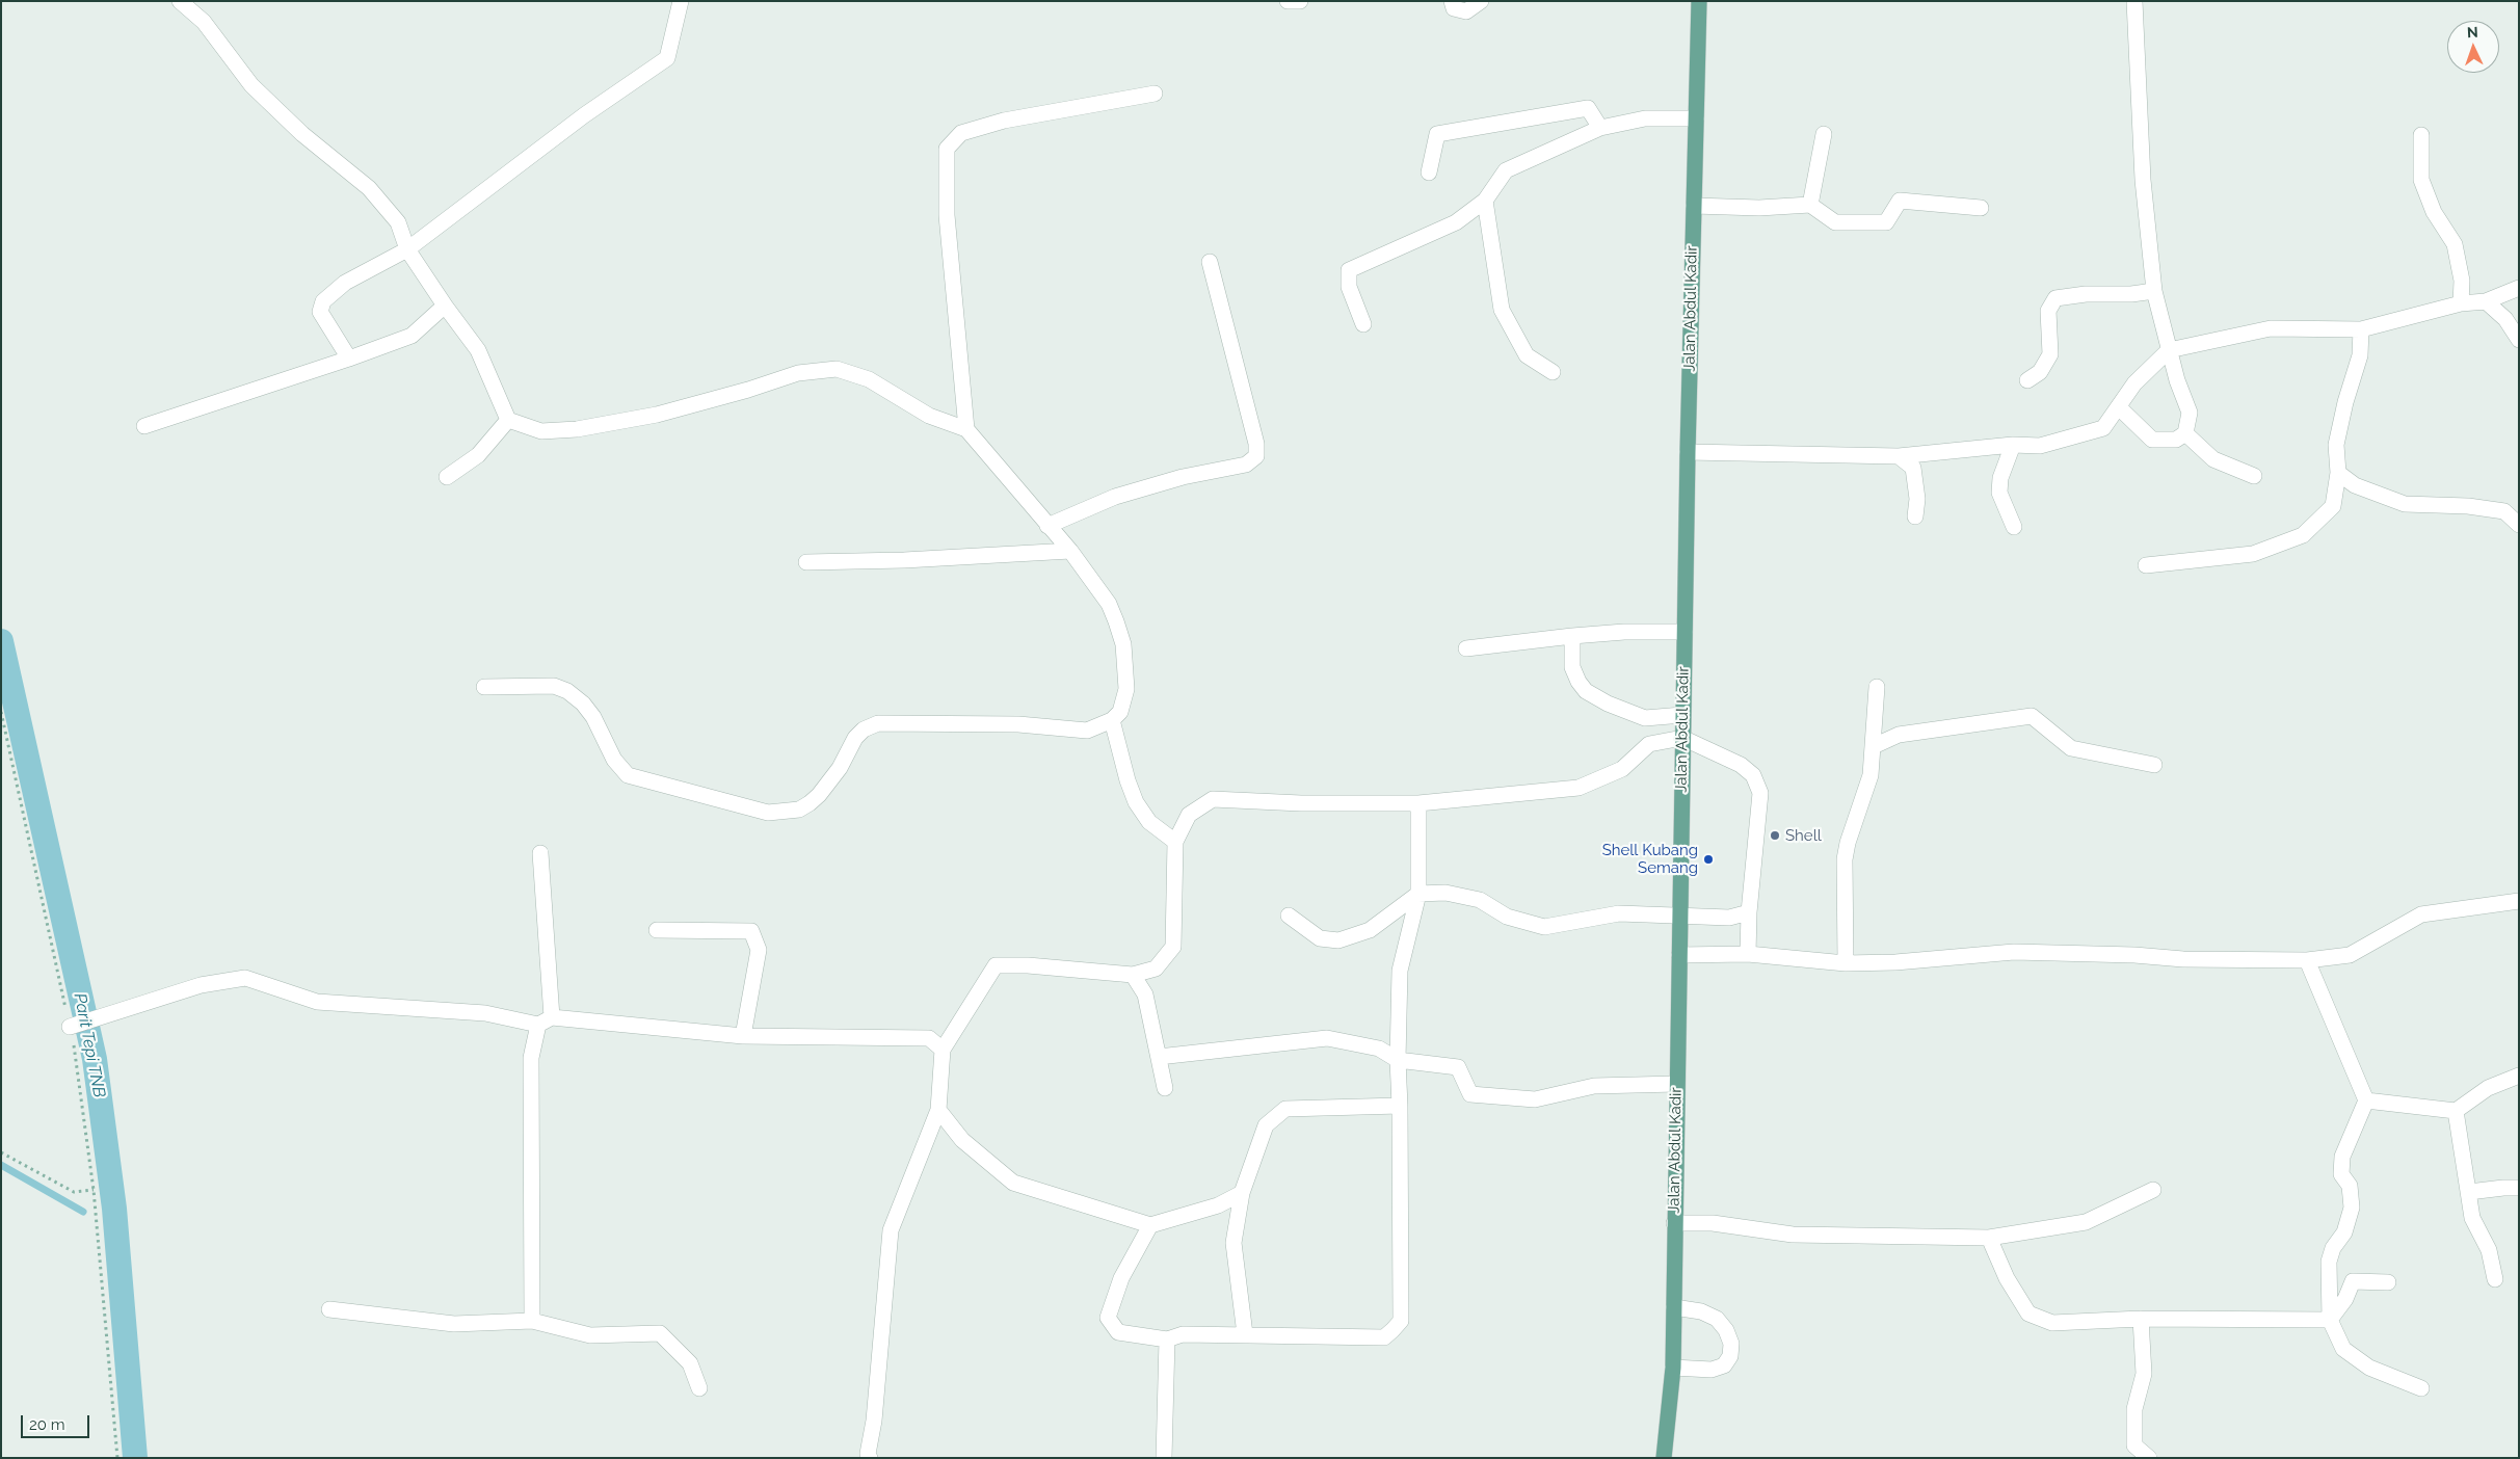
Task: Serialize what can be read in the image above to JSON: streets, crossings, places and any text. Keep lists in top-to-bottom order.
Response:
{
  "streets": {
    "main road": ["Jalan Abdul Kadir"]
  },
  "water": ["Parit Tepi TNB"],
  "places": ["Shell", "Shell Kubang Semang"],
  "scale_bar": "20 m",
  "north": "top"
}
